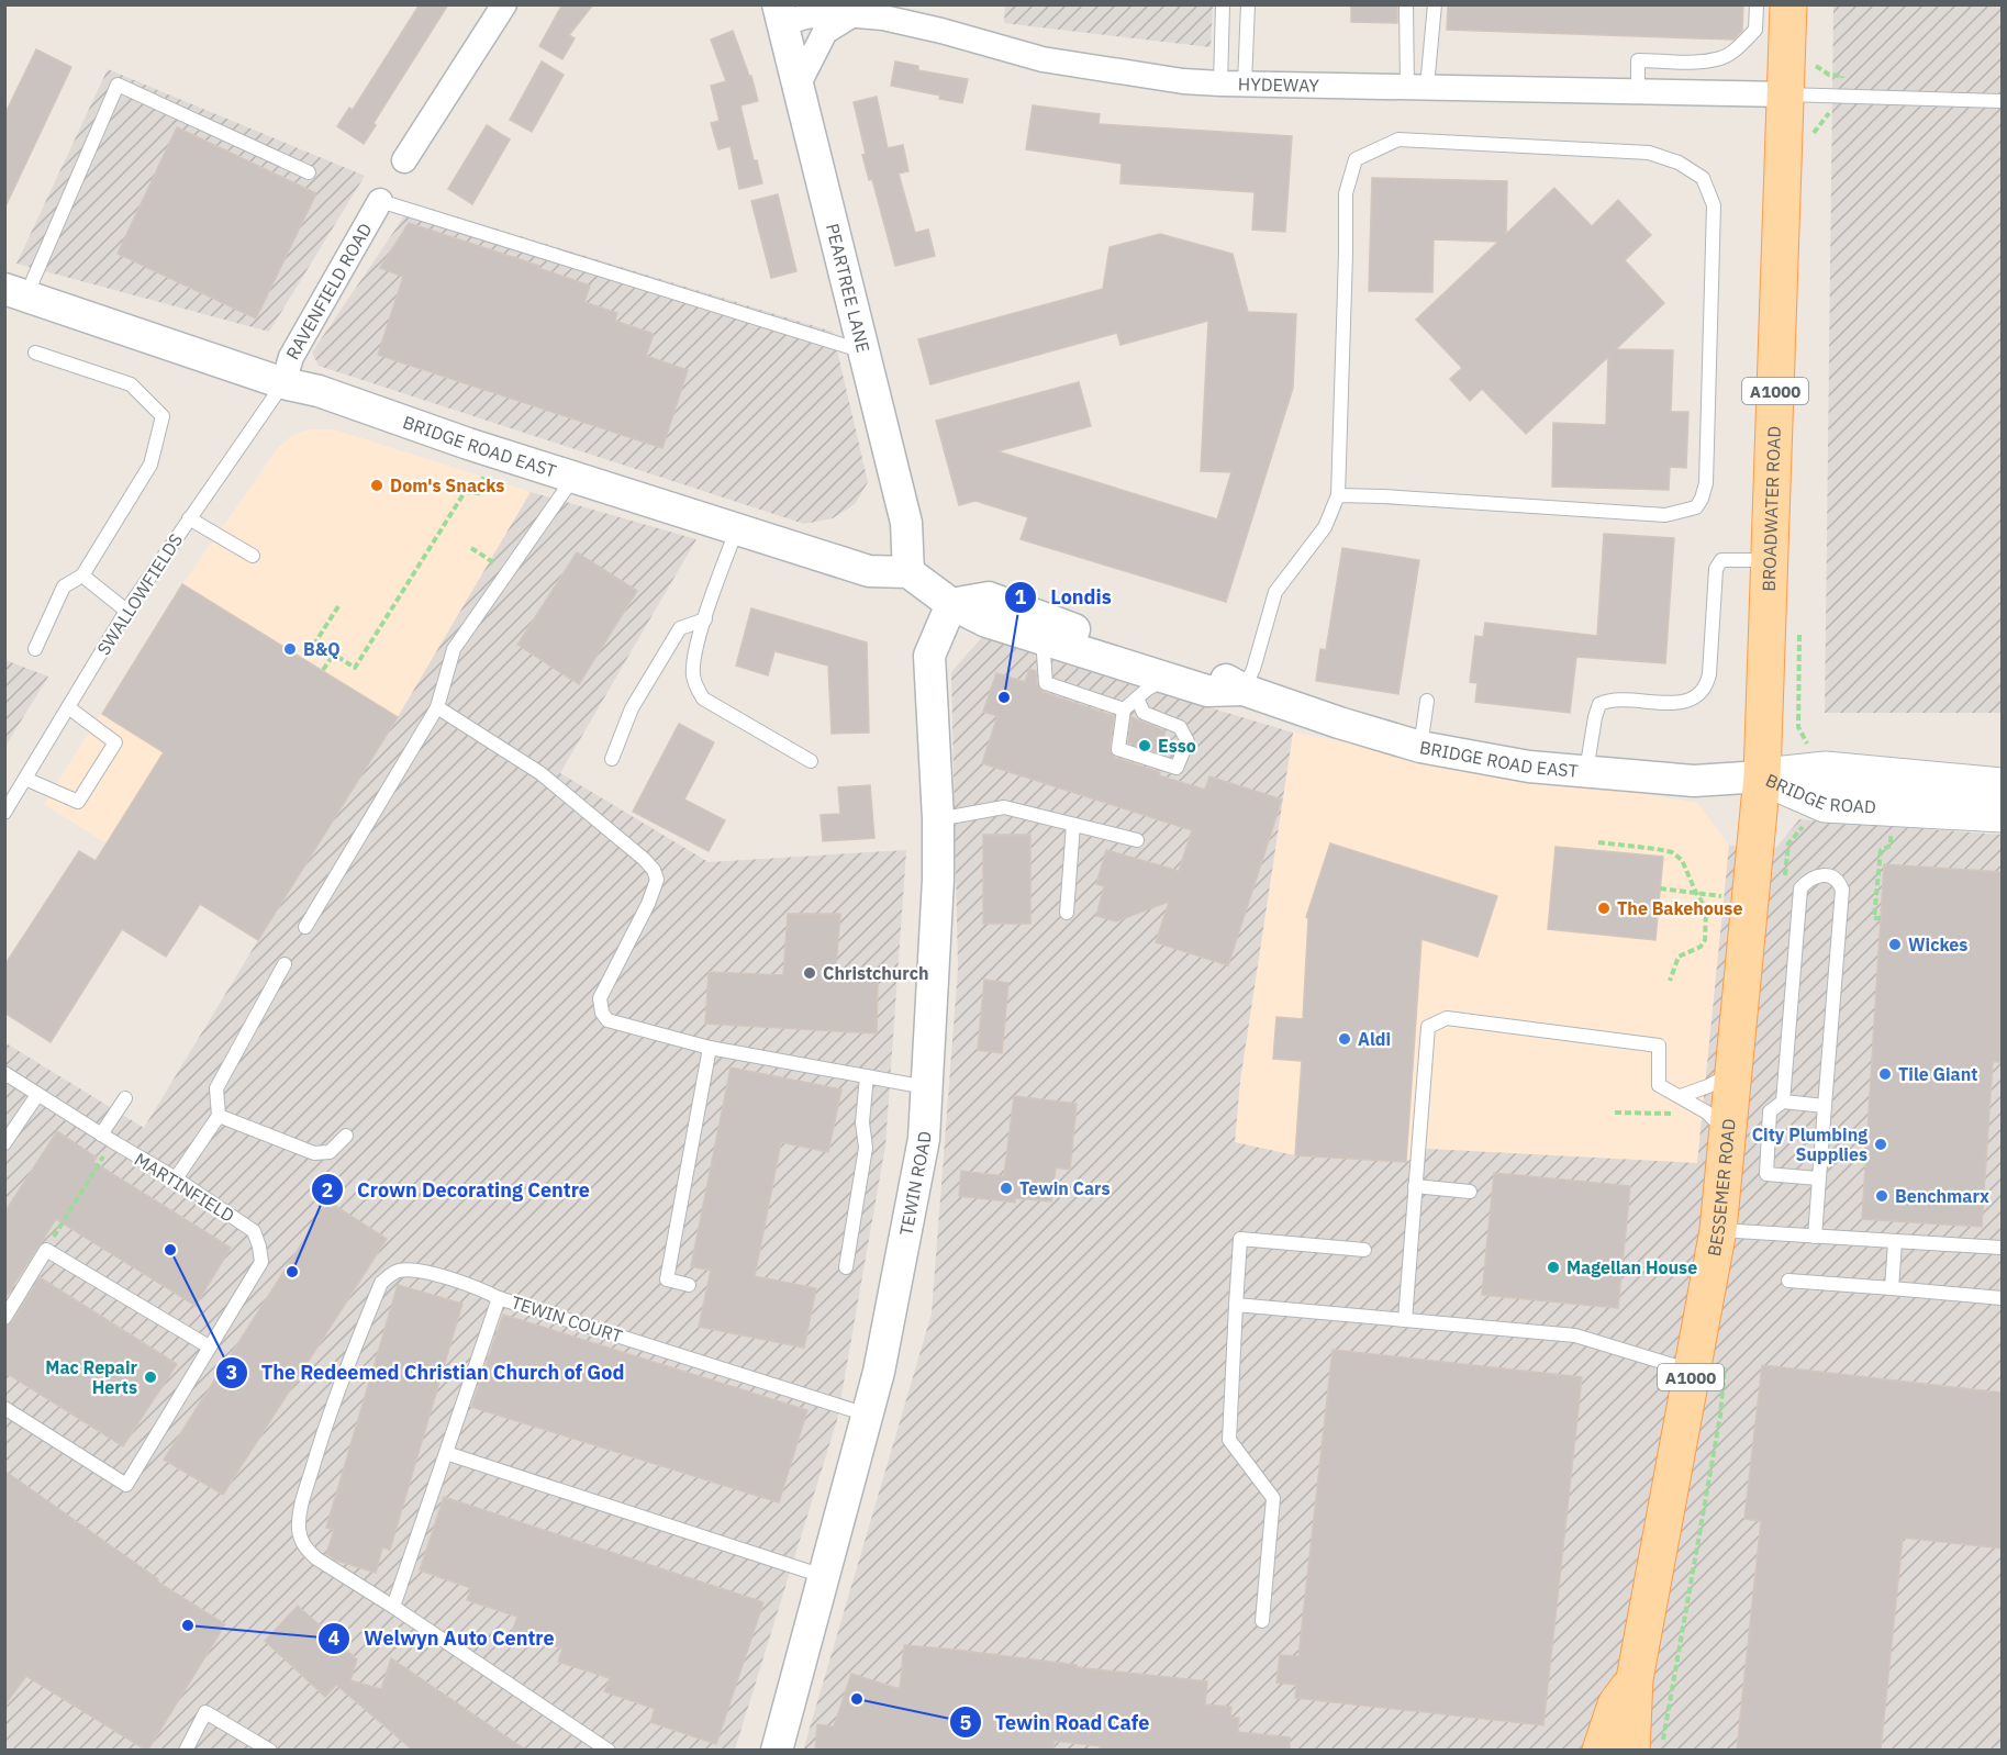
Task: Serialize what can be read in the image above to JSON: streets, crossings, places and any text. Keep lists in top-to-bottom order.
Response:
{
  "streets": {
    "main road": [
      "A1000",
      "BROADWATER ROAD",
      "BRIDGE ROAD",
      "BESSEMER ROAD"
    ],
    "street": [
      "HYDEWAY",
      "PEARTREE LANE",
      "RAVENFIELD ROAD",
      "BRIDGE ROAD EAST",
      "TEWIN ROAD"
    ],
    "lane": ["SWALLOWFIELDS", "MARTINFIELD", "TEWIN COURT"]
  },
  "crossings": [
    ["HYDEWAY", "PEARTREE LANE"],
    ["HYDEWAY", "BROADWATER ROAD"],
    ["PEARTREE LANE", "BRIDGE ROAD EAST"],
    ["RAVENFIELD ROAD", "BRIDGE ROAD EAST"],
    ["RAVENFIELD ROAD", "SWALLOWFIELDS"],
    ["BRIDGE ROAD EAST", "BROADWATER ROAD"],
    ["BRIDGE ROAD EAST", "SWALLOWFIELDS"],
    ["BRIDGE ROAD EAST", "BRIDGE ROAD"],
    ["BRIDGE ROAD EAST", "TEWIN ROAD"],
    ["BRIDGE ROAD EAST", "BESSEMER ROAD"],
    ["BROADWATER ROAD", "BRIDGE ROAD"],
    ["BROADWATER ROAD", "BESSEMER ROAD"],
    ["BRIDGE ROAD", "BESSEMER ROAD"],
    ["TEWIN ROAD", "TEWIN COURT"]
  ],
  "places": [
    "Dom's Snacks",
    "B&Q",
    "Londis",
    "Esso",
    "The Bakehouse",
    "Wickes",
    "Christchurch",
    "Aldi",
    "Tile Giant",
    "City Plumbing Supplies",
    "Tewin Cars",
    "Benchmarx",
    "The Redeemed Christian Church of God",
    "Magellan House",
    "Crown Decorating Centre",
    "Mac Repair Herts",
    "Welwyn Auto Centre",
    "Tewin Road Cafe"
  ]
}
